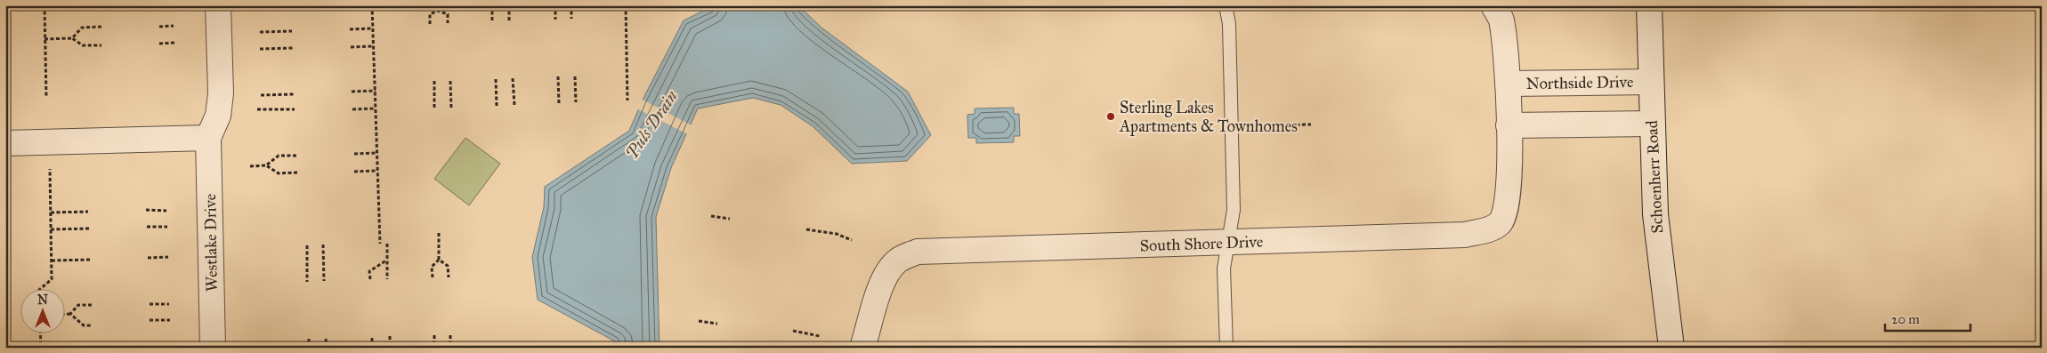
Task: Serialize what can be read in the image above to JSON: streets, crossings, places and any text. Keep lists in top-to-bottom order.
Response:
{
  "streets": {
    "street": [
      "Northside Drive",
      "Schoenherr Road",
      "Westlake Drive",
      "South Shore Drive"
    ]
  },
  "crossings": [
    ["Northside Drive", "Schoenherr Road"],
    ["Northside Drive", "South Shore Drive"]
  ],
  "water": ["Puls Drain"],
  "places": ["Sterling Lakes Apartments & Townhomes"],
  "scale_bar": "20 m",
  "north": "top"
}
